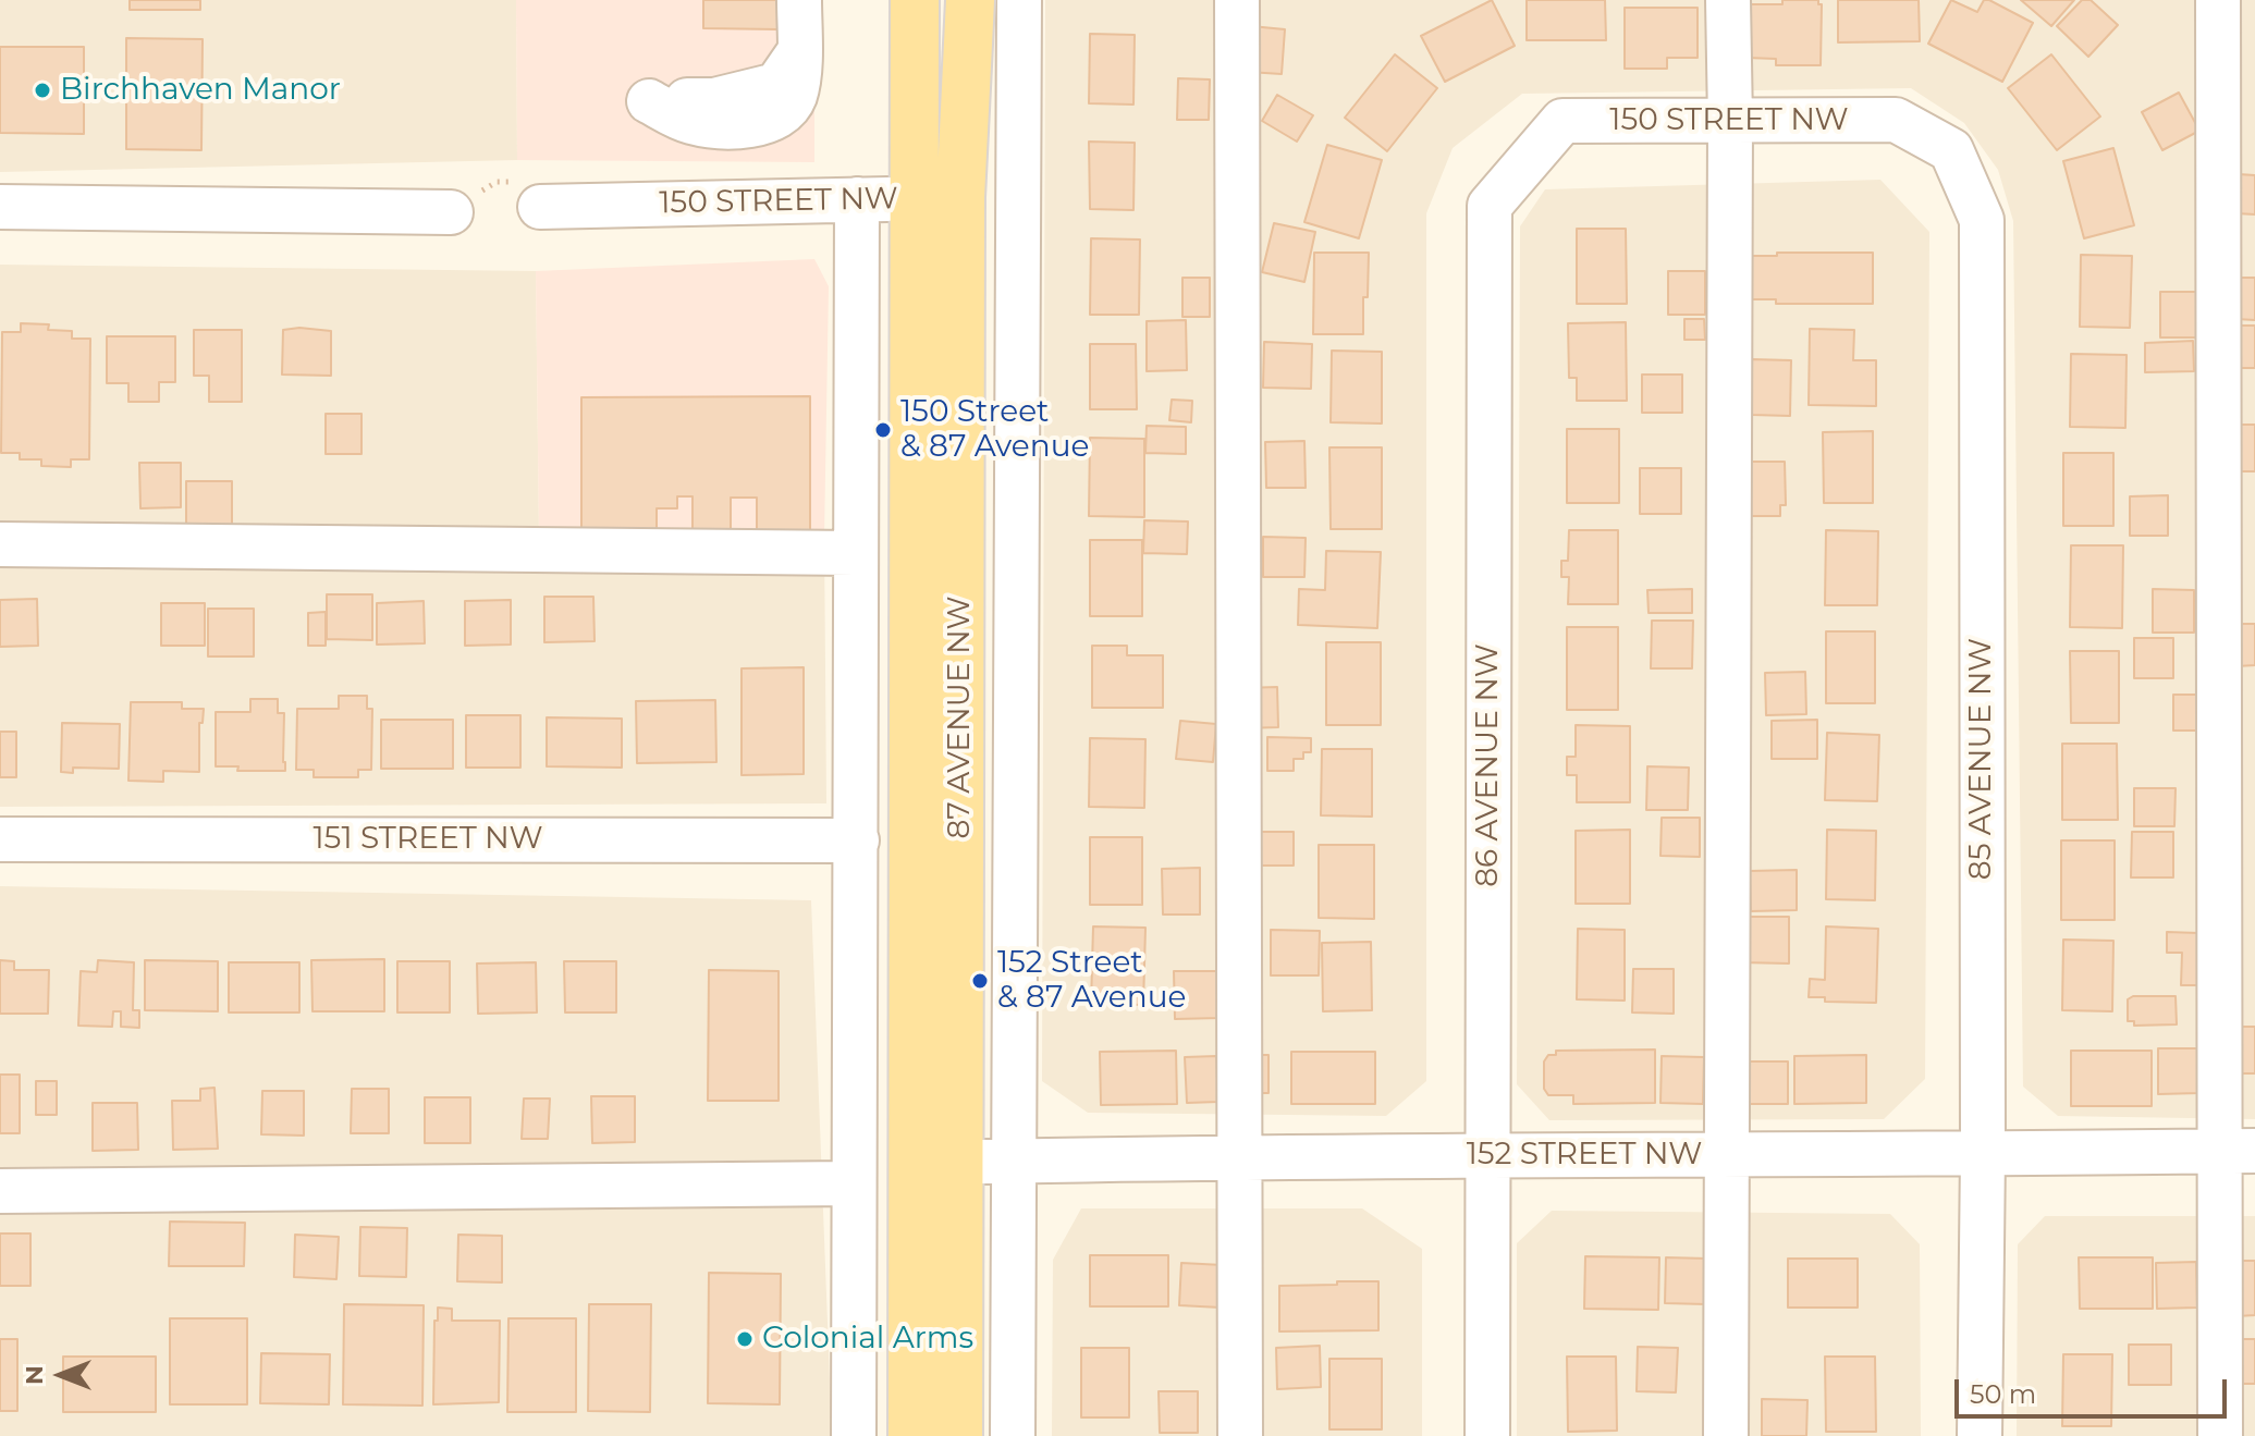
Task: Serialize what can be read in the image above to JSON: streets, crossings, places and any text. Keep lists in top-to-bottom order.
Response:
{
  "streets": {
    "main road": ["87 AVENUE NW"],
    "street": [
      "150 STREET NW",
      "85 AVENUE NW",
      "86 AVENUE NW",
      "151 STREET NW",
      "152 STREET NW"
    ]
  },
  "crossings": [
    ["150 STREET NW", "87 AVENUE NW"],
    ["150 STREET NW", "85 AVENUE NW"],
    ["150 STREET NW", "86 AVENUE NW"],
    ["87 AVENUE NW", "152 STREET NW"],
    ["85 AVENUE NW", "152 STREET NW"],
    ["86 AVENUE NW", "152 STREET NW"]
  ],
  "places": [
    "Birchhaven Manor",
    "150 Street & 87 Avenue",
    "152 Street & 87 Avenue",
    "Colonial Arms"
  ],
  "scale_bar": "50 m",
  "north": "left"
}
